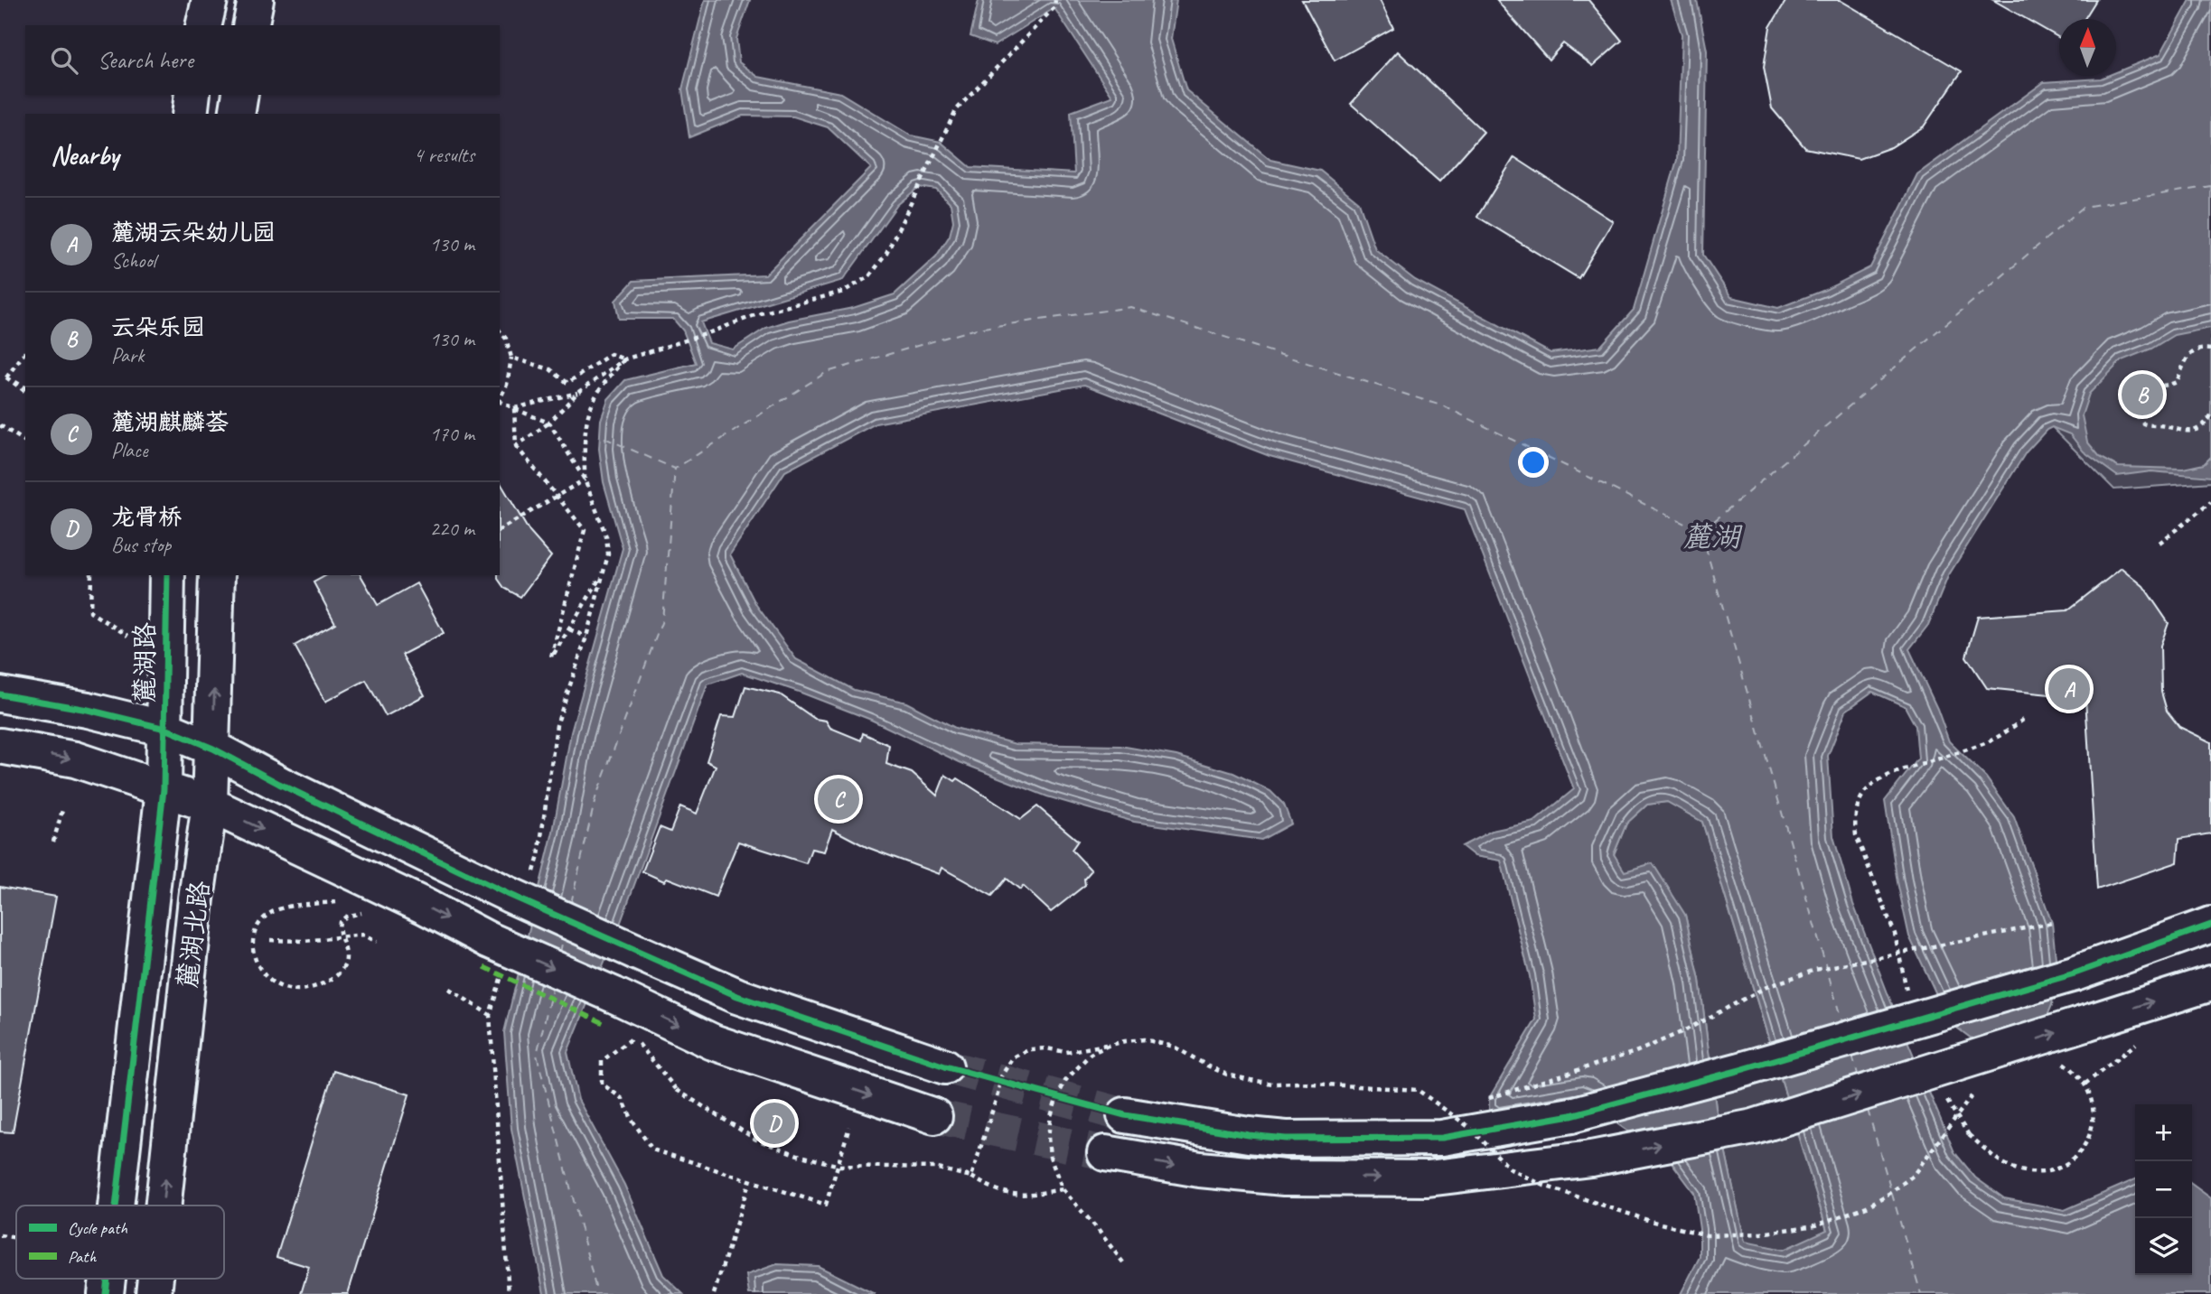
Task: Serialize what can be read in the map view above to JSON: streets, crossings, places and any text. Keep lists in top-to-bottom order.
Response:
{
  "streets": {
    "street": ["麓湖路", "麓湖北路"]
  },
  "one_way": ["麓湖北路"],
  "water": ["麓湖"],
  "legend": ["Cycle path", "Path"],
  "north": "top",
  "page": {
    "search": "Search here",
    "heading": ["Nearby", "4 results"],
    "list": [
      {
        "mark": "A",
        "name": "麓湖云朵幼儿园",
        "note": "School",
        "value": "130 m"
      },
      {
        "mark": "B",
        "name": "云朵乐园",
        "note": "Park",
        "value": "130 m"
      },
      {
        "mark": "C",
        "name": "麓湖麒麟荟",
        "note": "Place",
        "value": "170 m"
      },
      {
        "mark": "D",
        "name": "龙骨桥",
        "note": "Bus stop",
        "value": "220 m"
      }
    ],
    "pins": [
      "B",
      "A",
      "C",
      "D"
    ],
    "map_buttons": ["+", "−"]
  }
}
